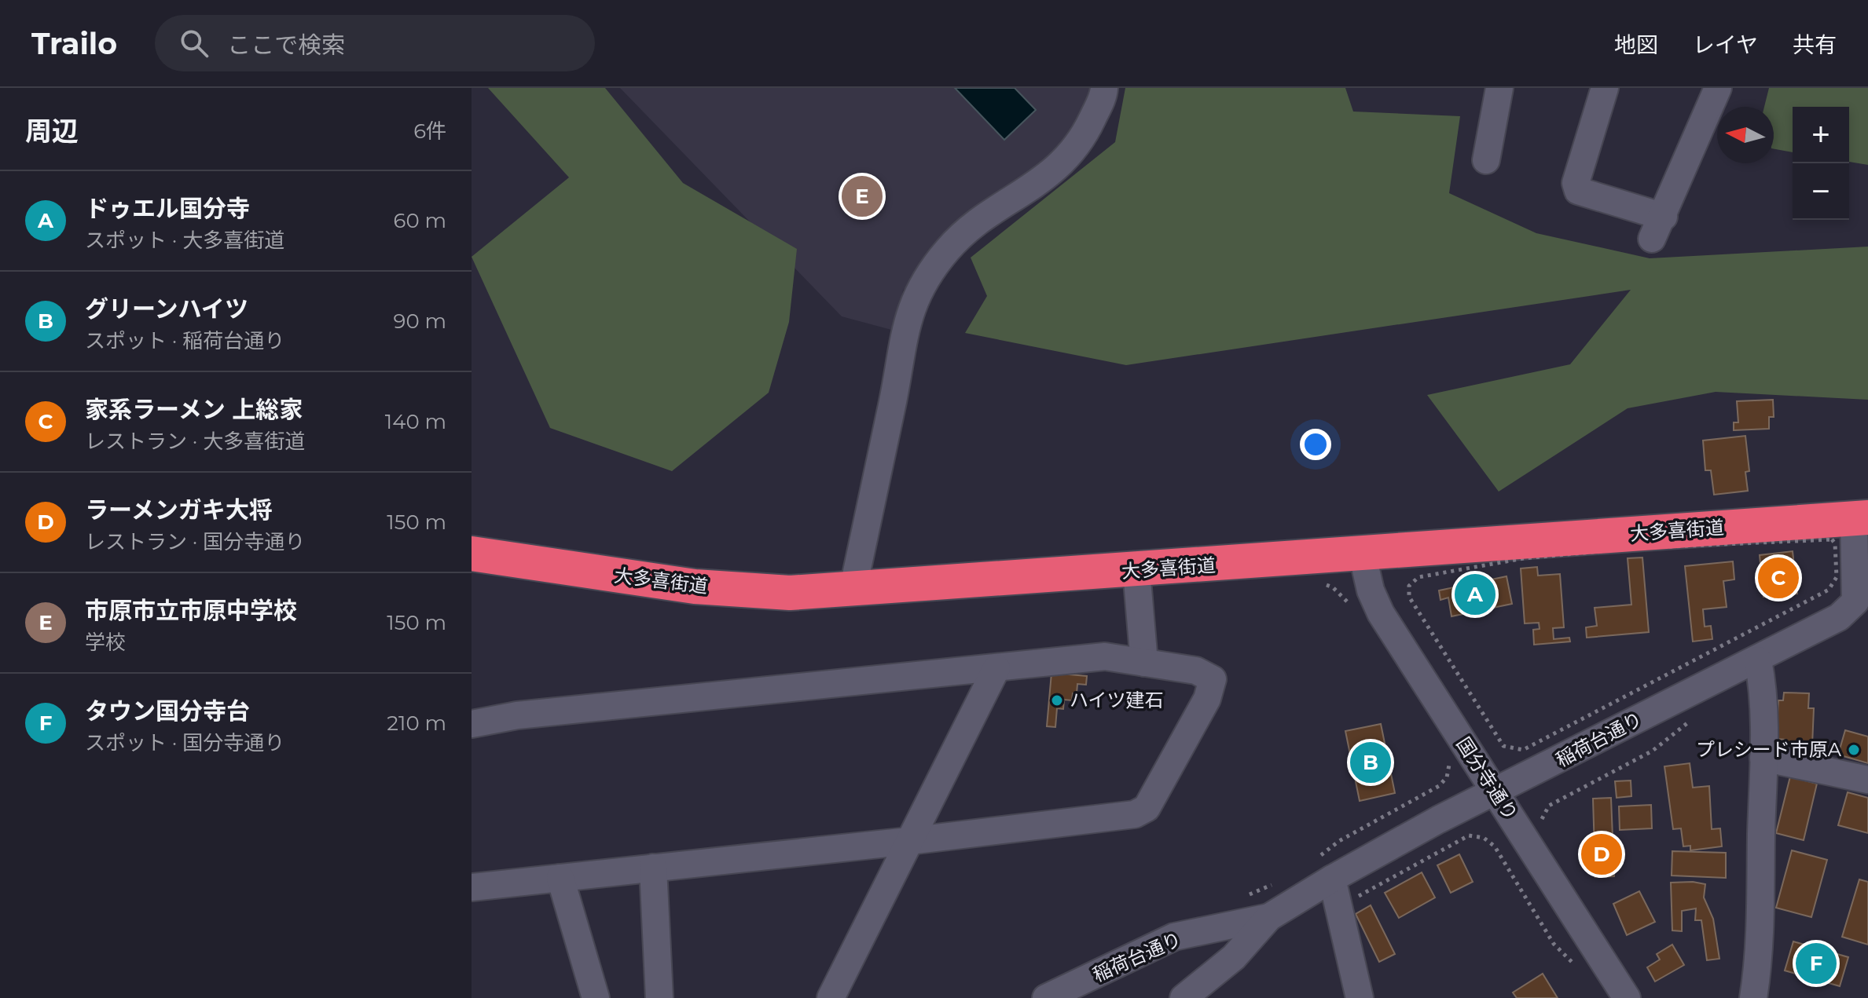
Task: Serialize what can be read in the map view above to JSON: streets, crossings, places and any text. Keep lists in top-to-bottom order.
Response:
{
  "streets": {
    "highway": ["大多喜街道"],
    "street": ["稲荷台通り", "国分寺通り"]
  },
  "crossings": [
    ["大多喜街道", "稲荷台通り"],
    ["大多喜街道", "国分寺通り"],
    ["稲荷台通り", "国分寺通り"]
  ],
  "places": ["ハイツ建石", "プレシード市原A"],
  "north": "left",
  "page": {
    "header": "Trailo",
    "search": "ここで検索",
    "nav": ["地図", "レイヤ", "共有"],
    "heading": ["周辺", "6件"],
    "map_buttons": ["+", "−"],
    "list": [
      {
        "mark": "A",
        "name": "ドゥエル国分寺",
        "note": "スポット · 大多喜街道",
        "value": "60 m"
      },
      {
        "mark": "B",
        "name": "グリーンハイツ",
        "note": "スポット · 稲荷台通り",
        "value": "90 m"
      },
      {
        "mark": "C",
        "name": "家系ラーメン 上総家",
        "note": "レストラン · 大多喜街道",
        "value": "140 m"
      },
      {
        "mark": "D",
        "name": "ラーメンガキ大将",
        "note": "レストラン · 国分寺通り",
        "value": "150 m"
      },
      {
        "mark": "E",
        "name": "市原市立市原中学校",
        "note": "学校",
        "value": "150 m"
      },
      {
        "mark": "F",
        "name": "タウン国分寺台",
        "note": "スポット · 国分寺通り",
        "value": "210 m"
      }
    ],
    "pins": [
      "E",
      "C",
      "A",
      "B",
      "D",
      "F"
    ]
  }
}
